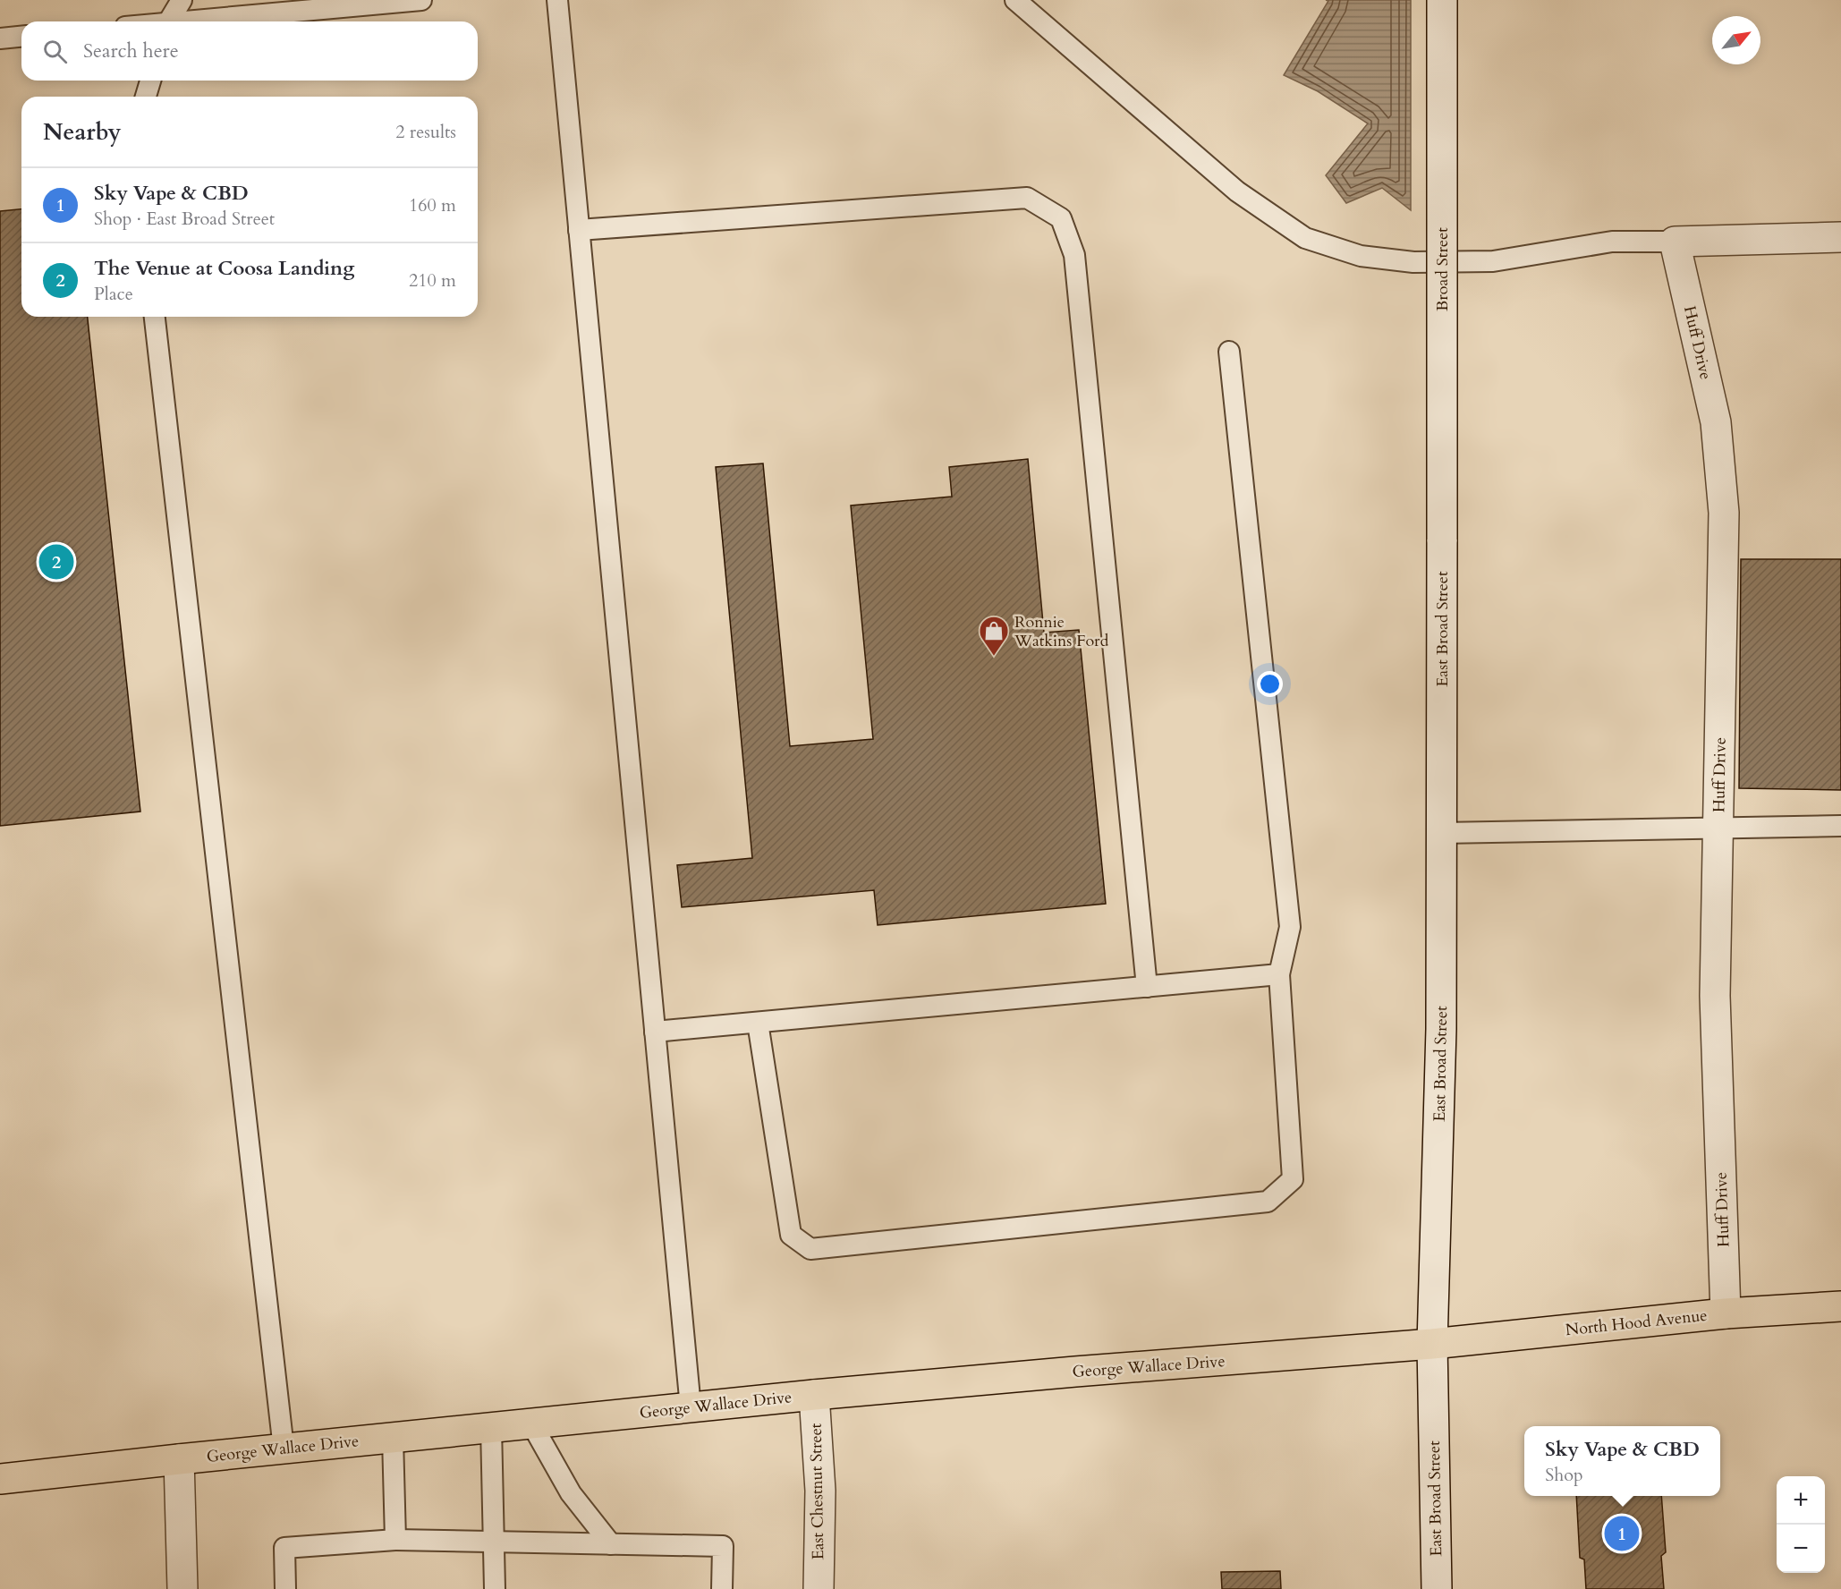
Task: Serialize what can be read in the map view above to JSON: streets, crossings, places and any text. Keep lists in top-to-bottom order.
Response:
{
  "streets": {
    "highway": ["North Hood Avenue", "George Wallace Drive"],
    "main road": [
      "Broad Street",
      "Huff Drive",
      "East Broad Street",
      "East Chestnut Street"
    ]
  },
  "crossings": [
    ["Broad Street", "East Broad Street"],
    ["Huff Drive", "North Hood Avenue"],
    ["East Broad Street", "North Hood Avenue"],
    ["East Broad Street", "George Wallace Drive"],
    ["North Hood Avenue", "George Wallace Drive"],
    ["George Wallace Drive", "East Chestnut Street"]
  ],
  "places": {
    "shop": ["Ronnie Watkins Ford"]
  },
  "north": "top right",
  "page": {
    "search": "Search here",
    "heading": ["Nearby", "2 results"],
    "list": [
      {
        "mark": "1",
        "name": "Sky Vape & CBD",
        "note": "Shop · East Broad Street",
        "value": "160 m"
      },
      {
        "mark": "2",
        "name": "The Venue at Coosa Landing",
        "note": "Place",
        "value": "210 m"
      }
    ],
    "pins": ["2", "1"],
    "popup": ["Sky Vape & CBD", "Shop"],
    "map_buttons": ["+", "−"]
  }
}
